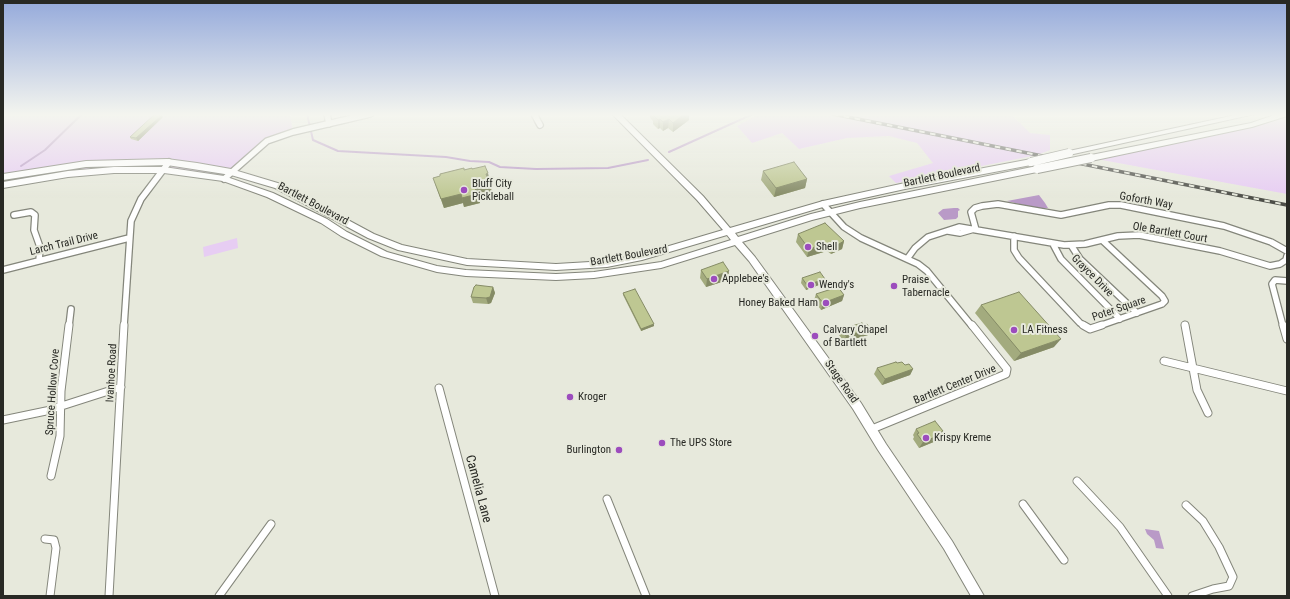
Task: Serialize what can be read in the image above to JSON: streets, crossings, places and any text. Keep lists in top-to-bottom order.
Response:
{
  "streets": {
    "main road": ["Bartlett Boulevard", "Stage Road"],
    "street": [
      "Goforth Way",
      "Ole Bartlett Court",
      "Larch Trail Drive",
      "Grayce Drive",
      "Poter Square",
      "Ivanhoe Road",
      "Bartlett Center Drive",
      "Spruce Hollow Cove",
      "Camelia Lane"
    ]
  },
  "crossings": [
    ["Bartlett Boulevard", "Ivanhoe Road"],
    ["Bartlett Boulevard", "Stage Road"],
    ["Bartlett Boulevard", "Bartlett Center Drive"],
    ["Goforth Way", "Ole Bartlett Court"],
    ["Ole Bartlett Court", "Grayce Drive"],
    ["Ole Bartlett Court", "Poter Square"],
    ["Ole Bartlett Court", "Bartlett Center Drive"],
    ["Larch Trail Drive", "Ivanhoe Road"],
    ["Grayce Drive", "Poter Square"],
    ["Stage Road", "Bartlett Center Drive"]
  ],
  "places": [
    "Bluff City Pickleball",
    "Shell",
    "Applebee's",
    "Wendy's",
    "Praise Tabernacle",
    "Honey Baked Ham",
    "LA Fitness",
    "Calvary Chapel of Bartlett",
    "Kroger",
    "Krispy Kreme",
    "The UPS Store",
    "Burlington"
  ]
}
